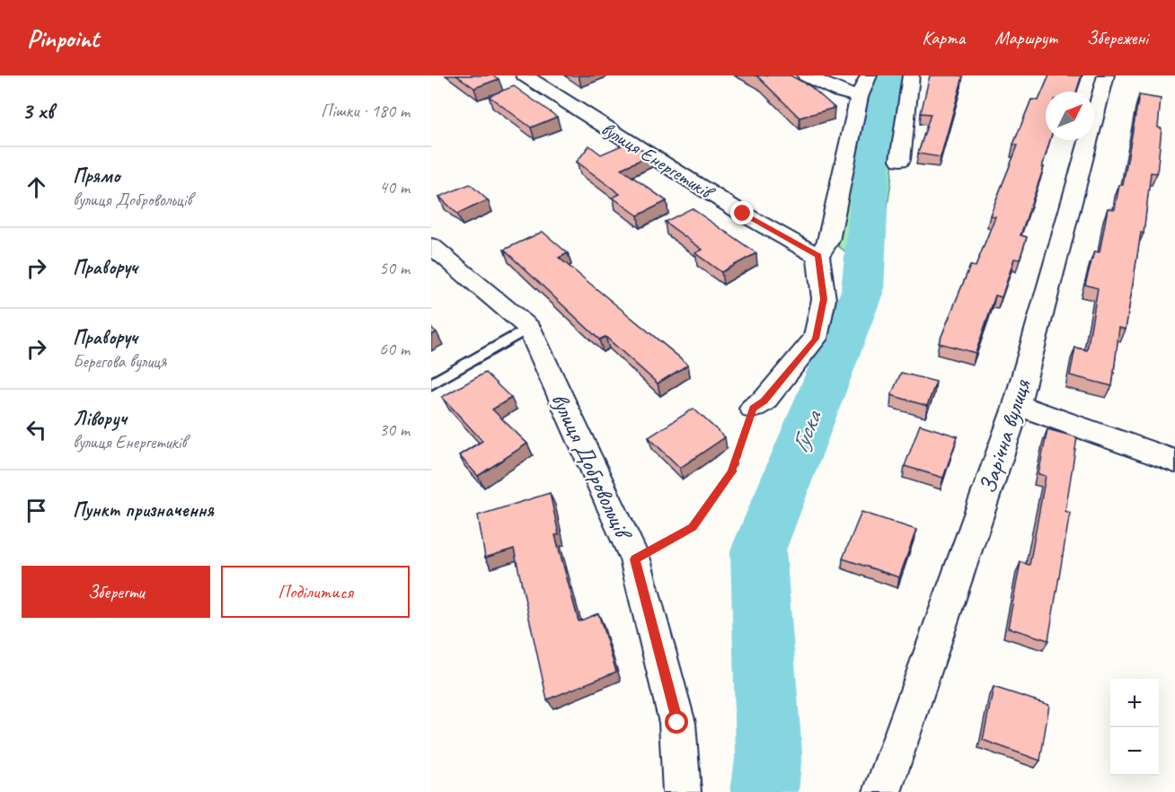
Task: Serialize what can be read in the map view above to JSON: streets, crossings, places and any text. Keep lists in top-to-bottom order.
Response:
{
  "streets": {
    "street": ["вулиця Енергетиків", "Зарічна вулиця", "вулиця Добровольців"]
  },
  "water": ["Гуска"],
  "north": "top right",
  "page": {
    "header": "Pinpoint",
    "nav": ["Карта", "Маршрут", "Збережені"],
    "heading": ["3 хв", "Пішки · 180 m"],
    "list": [
      ["Прямо", "вулиця Добровольців", "40 m"],
      ["Праворуч", "50 m"],
      ["Праворуч", "Берегова вулиця", "60 m"],
      ["Ліворуч", "вулиця Енергетиків", "30 m"],
      "Пункт призначення"
    ],
    "buttons": ["Зберегти", "Поділитися"],
    "map_buttons": ["+", "−"]
  }
}
